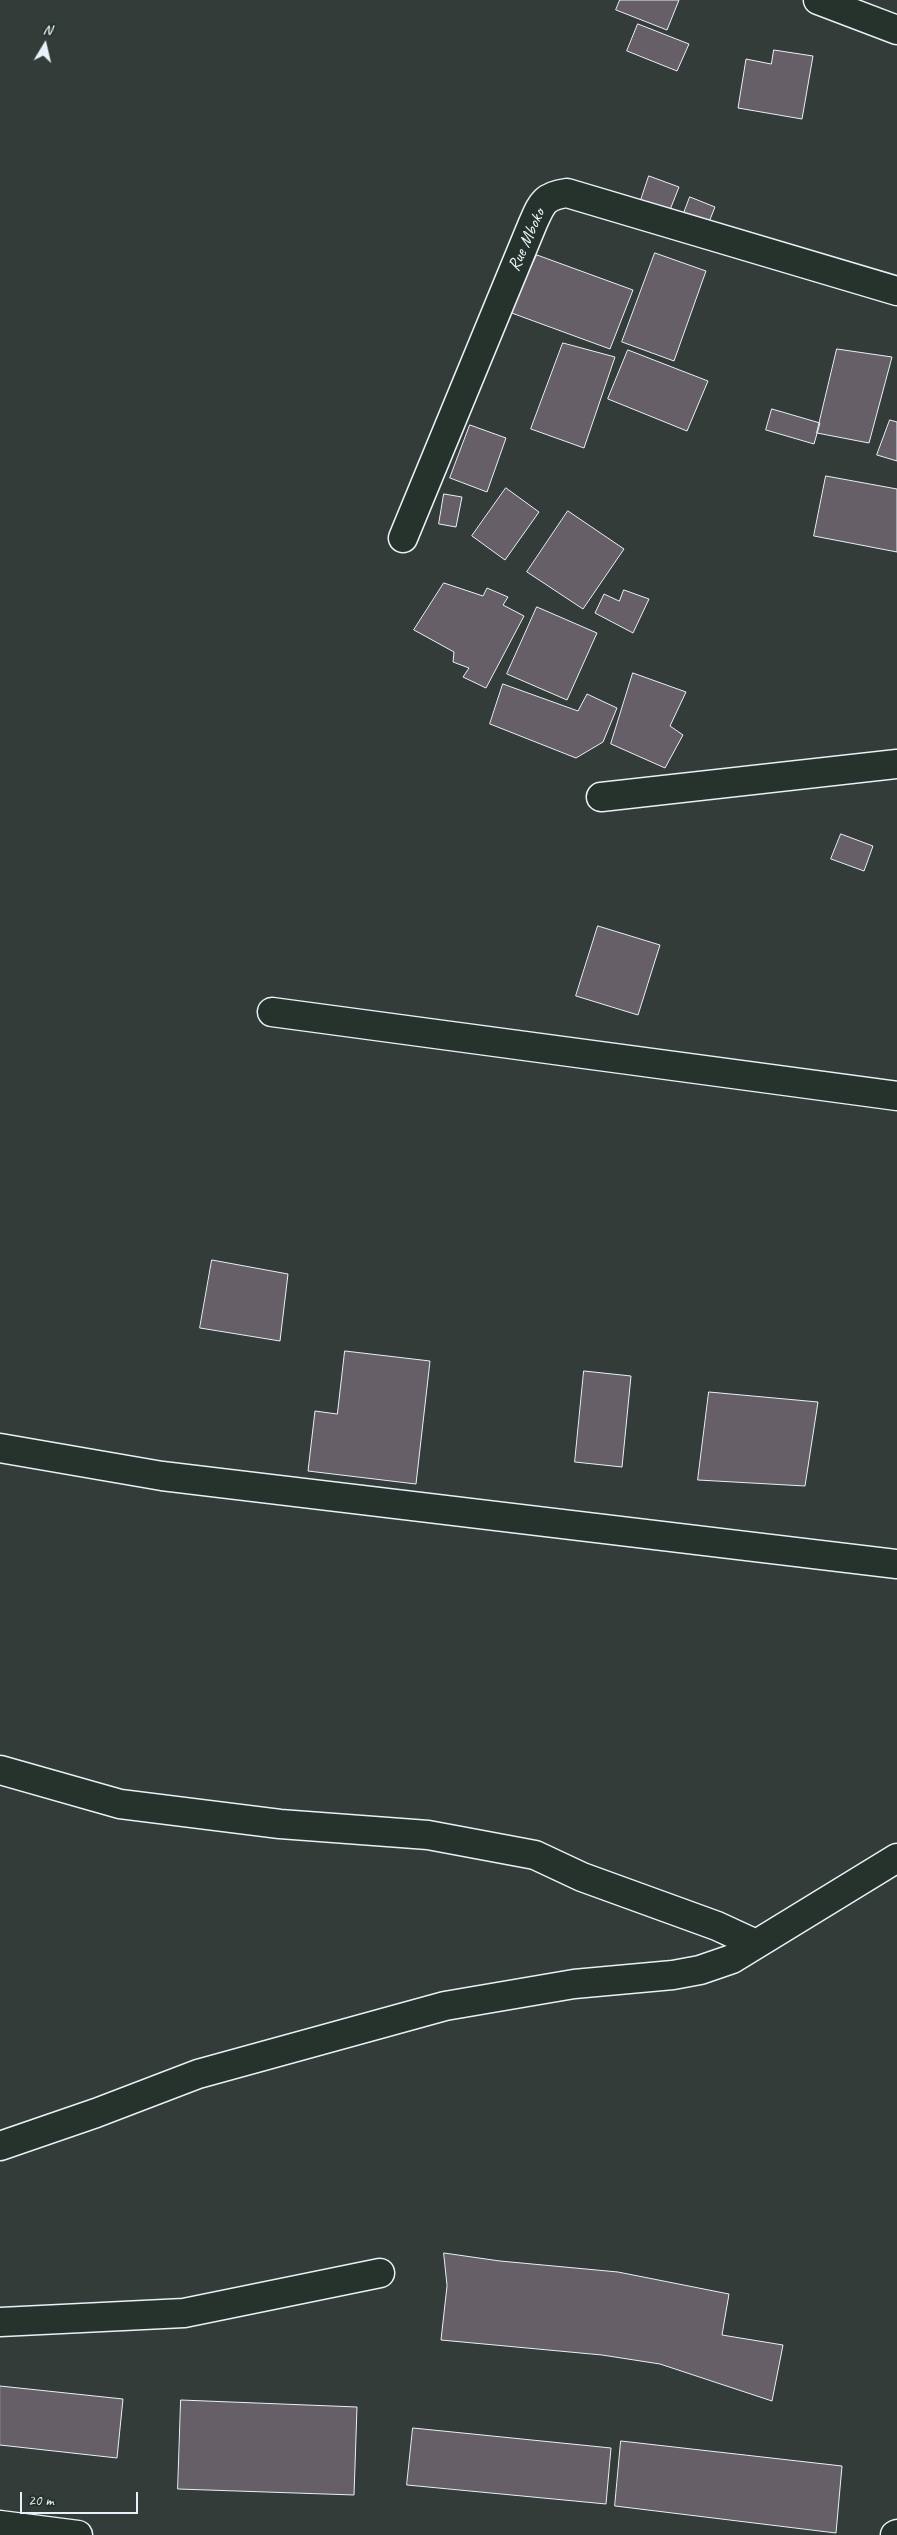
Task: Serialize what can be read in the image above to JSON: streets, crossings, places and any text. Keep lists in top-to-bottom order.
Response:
{
  "streets": {
    "street": ["Rue Mboko"]
  },
  "scale_bar": "20 m",
  "north": "top"
}
